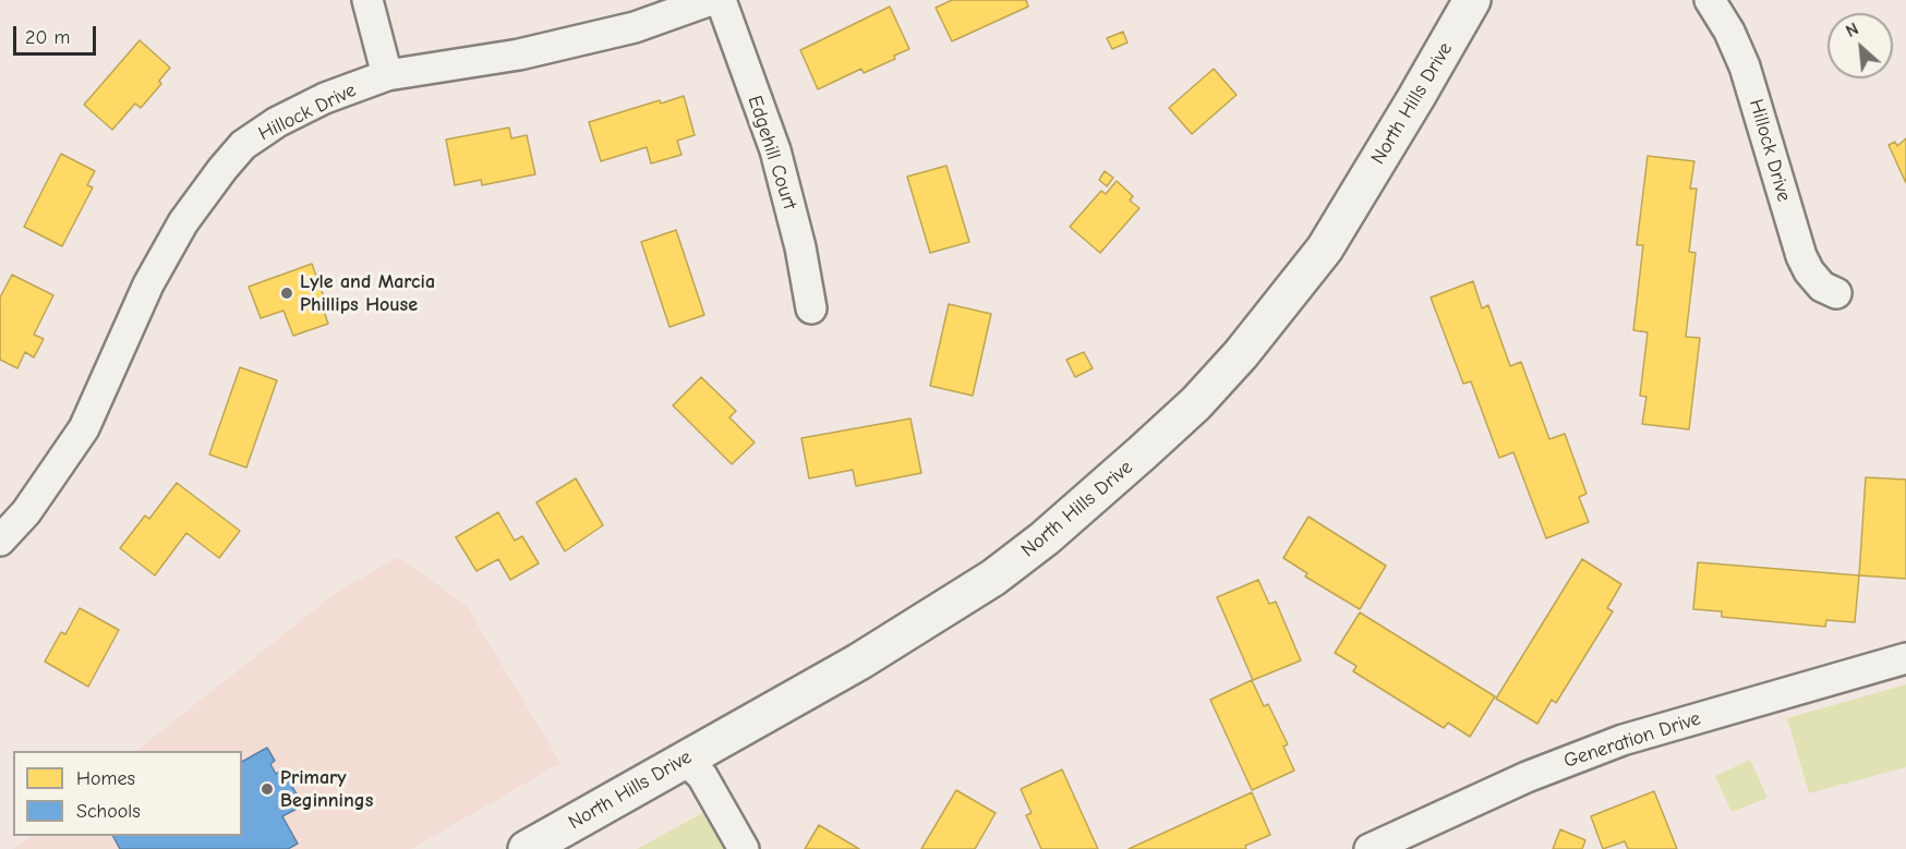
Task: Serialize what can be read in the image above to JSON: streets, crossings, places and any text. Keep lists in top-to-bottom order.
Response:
{
  "streets": {
    "main road": ["North Hills Drive"],
    "street": ["Hillock Drive", "Edgehill Court", "Generation Drive"]
  },
  "places": ["Lyle and Marcia Phillips House", "Primary Beginnings"],
  "legend": ["Homes", "Schools"],
  "scale_bar": "20 m",
  "north": "top left"
}
